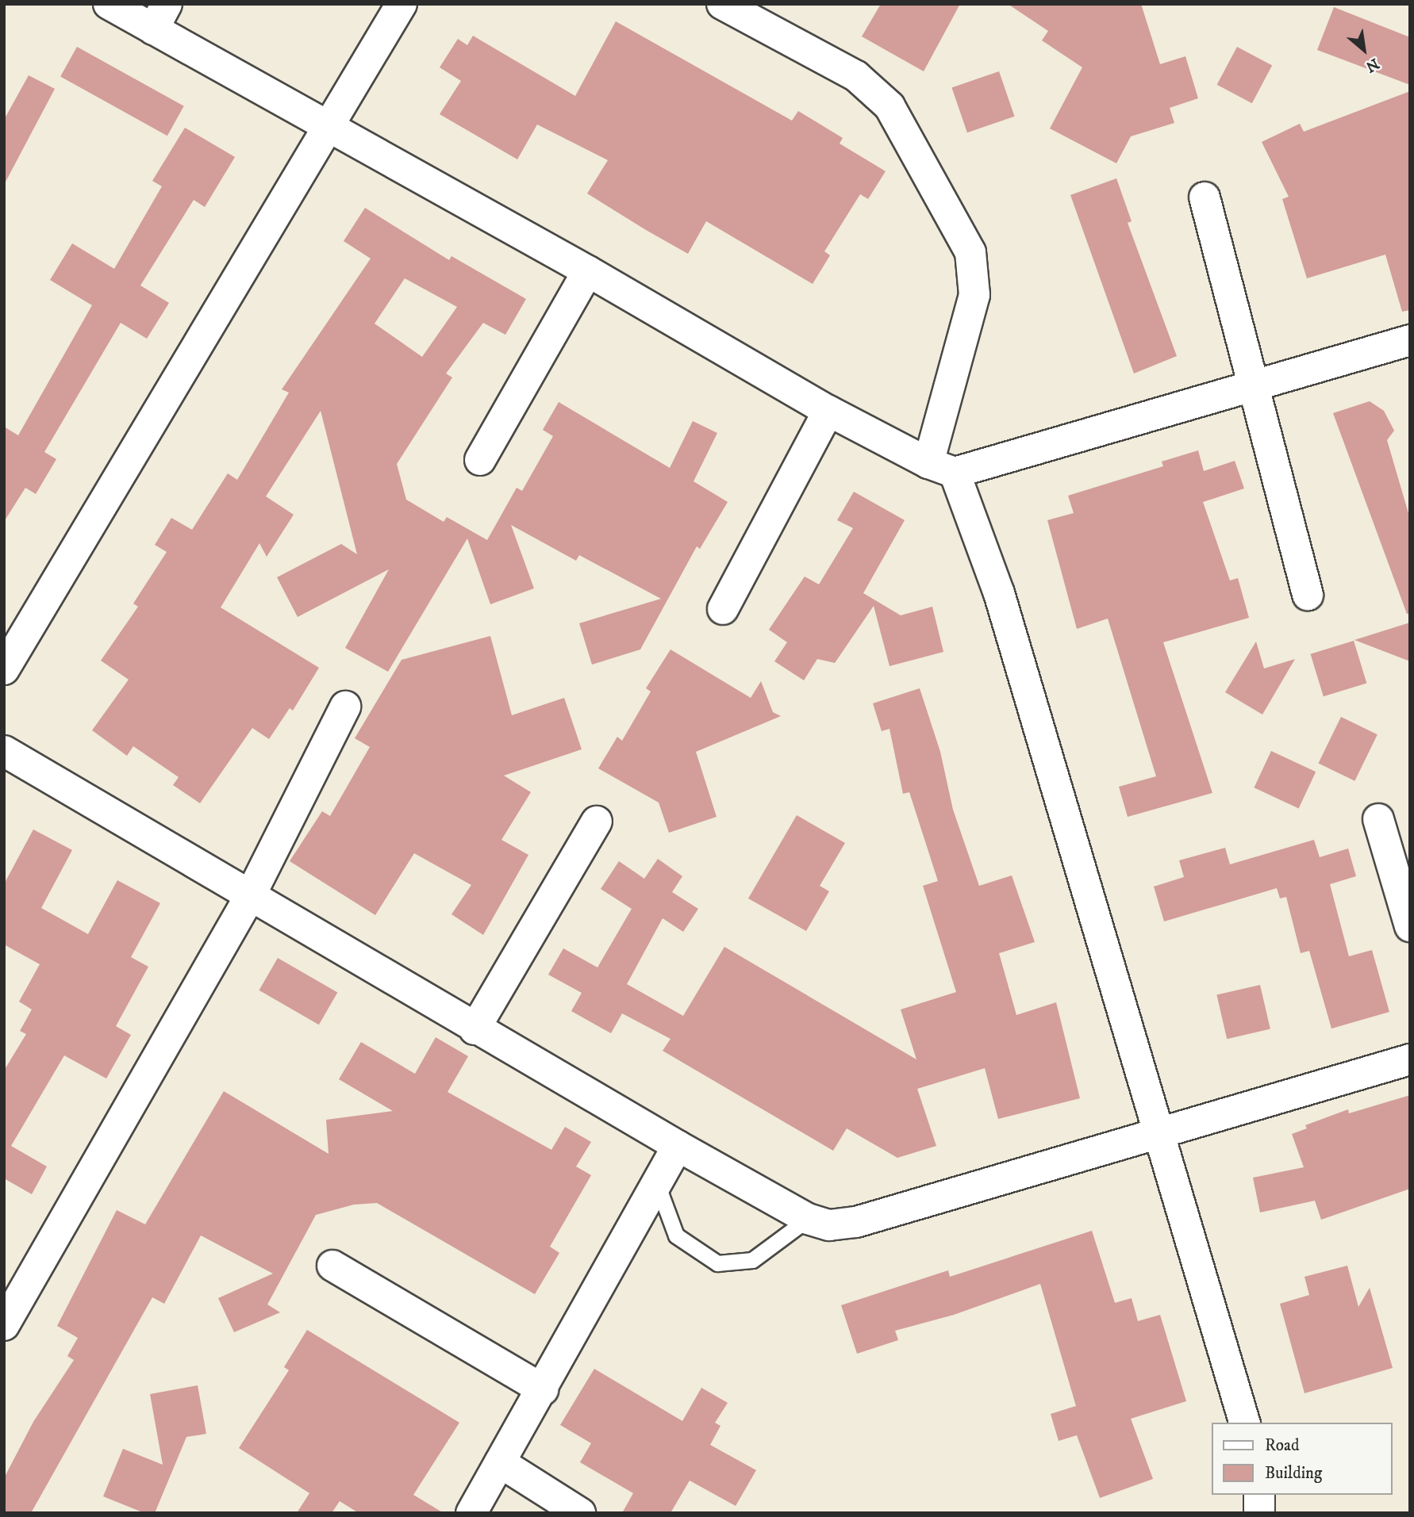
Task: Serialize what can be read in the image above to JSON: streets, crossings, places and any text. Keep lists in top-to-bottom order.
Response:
{
  "legend": ["Road", "Building"],
  "north": "bottom right"
}
